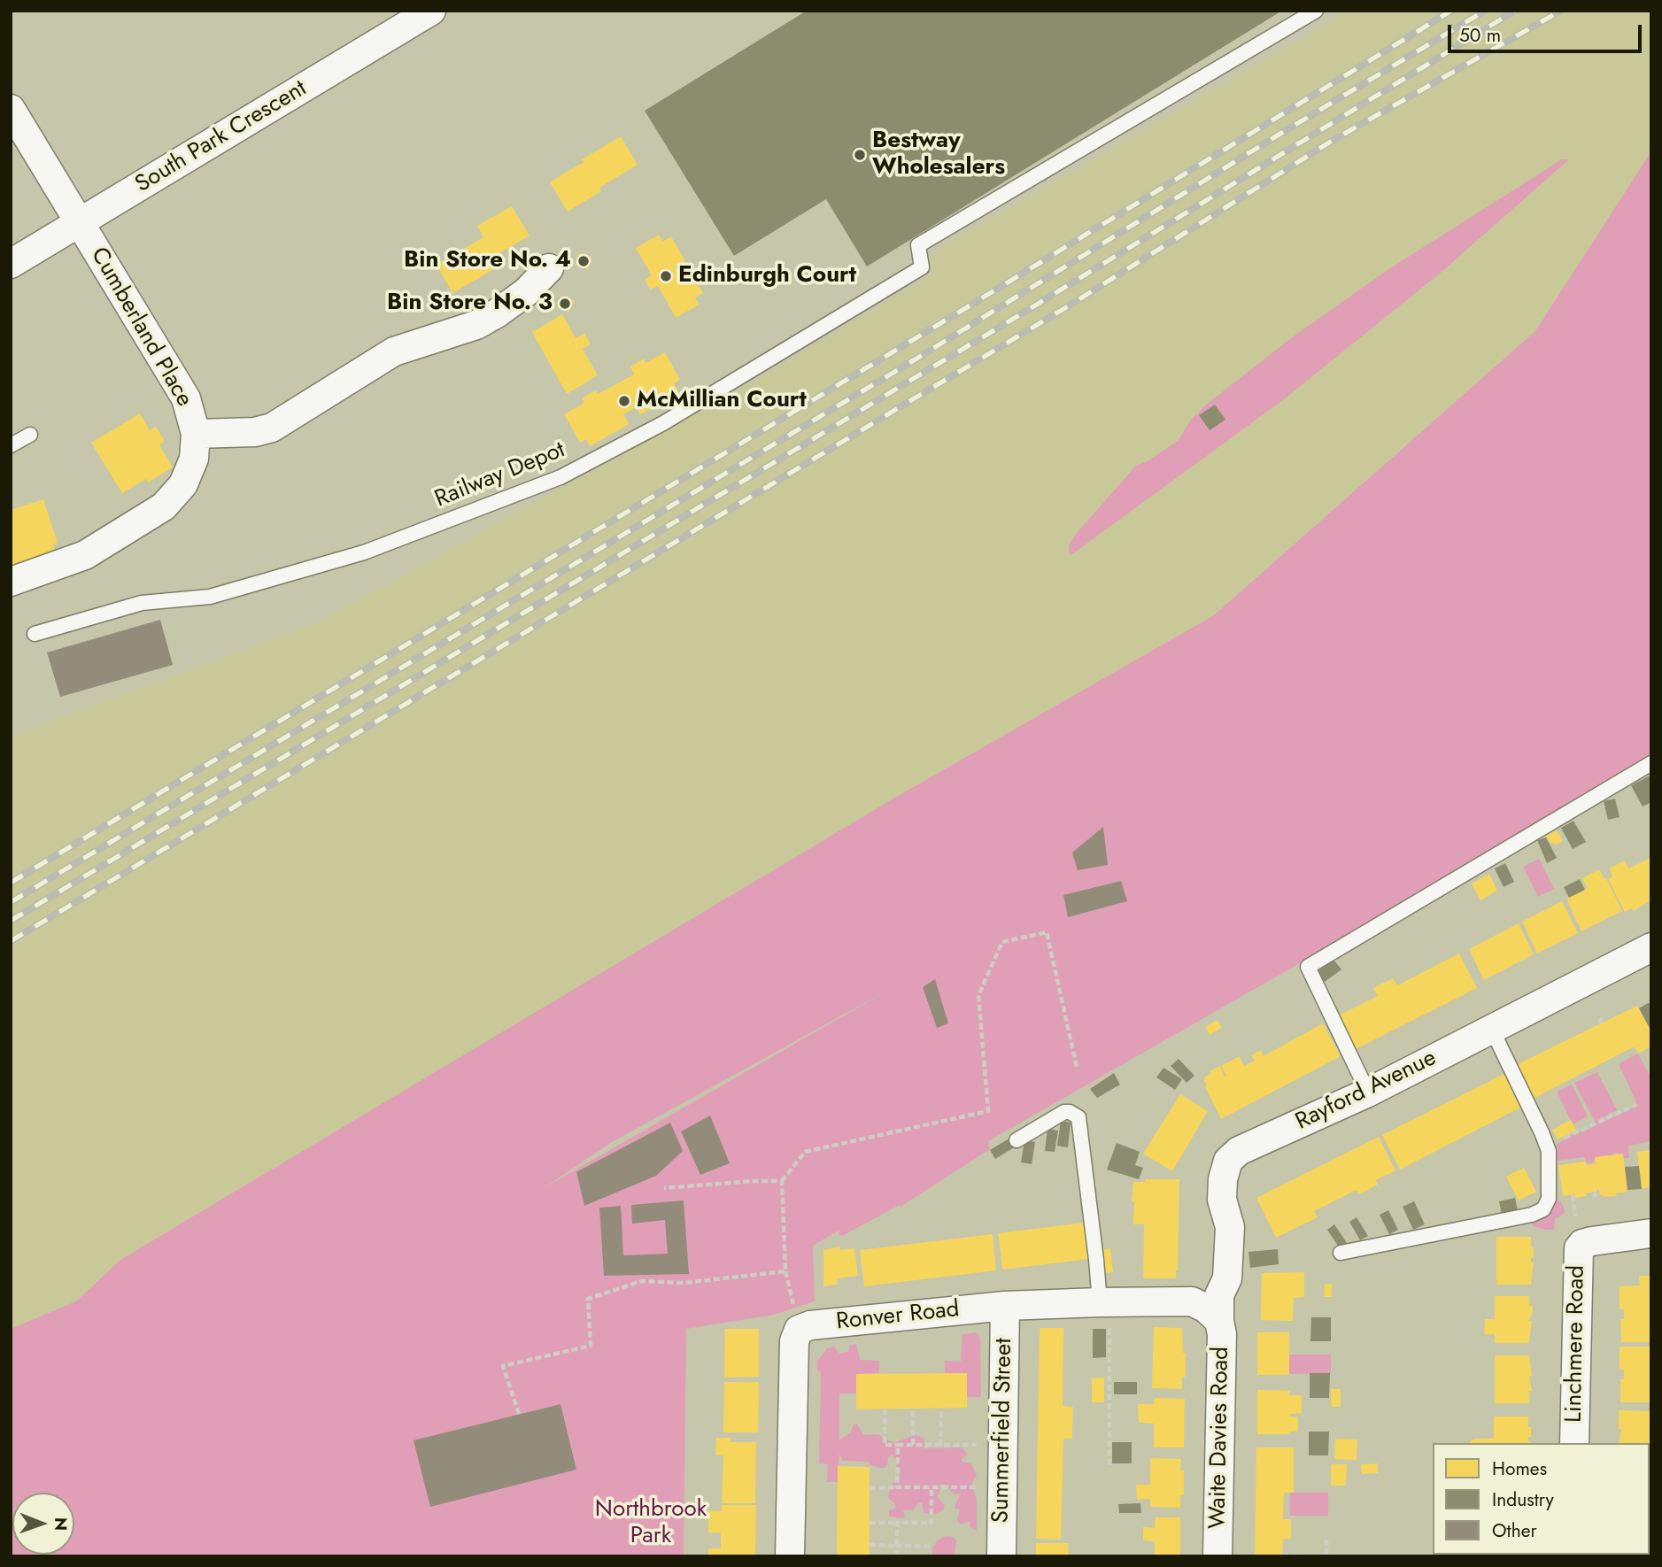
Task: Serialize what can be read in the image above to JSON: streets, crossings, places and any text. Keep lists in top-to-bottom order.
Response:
{
  "streets": {
    "street": [
      "South Park Crescent",
      "Cumberland Place",
      "Rayford Avenue",
      "Ronver Road",
      "Linchmere Road",
      "Summerfield Street",
      "Waite Davies Road"
    ],
    "lane": ["Railway Depot"]
  },
  "crossings": [
    ["South Park Crescent", "Cumberland Place"],
    ["Rayford Avenue", "Ronver Road"],
    ["Rayford Avenue", "Waite Davies Road"],
    ["Ronver Road", "Summerfield Street"],
    ["Ronver Road", "Waite Davies Road"]
  ],
  "parks": ["Northbrook Park"],
  "places": [
    "Bestway Wholesalers",
    "Bin Store No. 4",
    "Edinburgh Court",
    "Bin Store No. 3",
    "McMillian Court"
  ],
  "legend": ["Homes", "Industry", "Other"],
  "scale_bar": "50 m",
  "north": "right"
}
